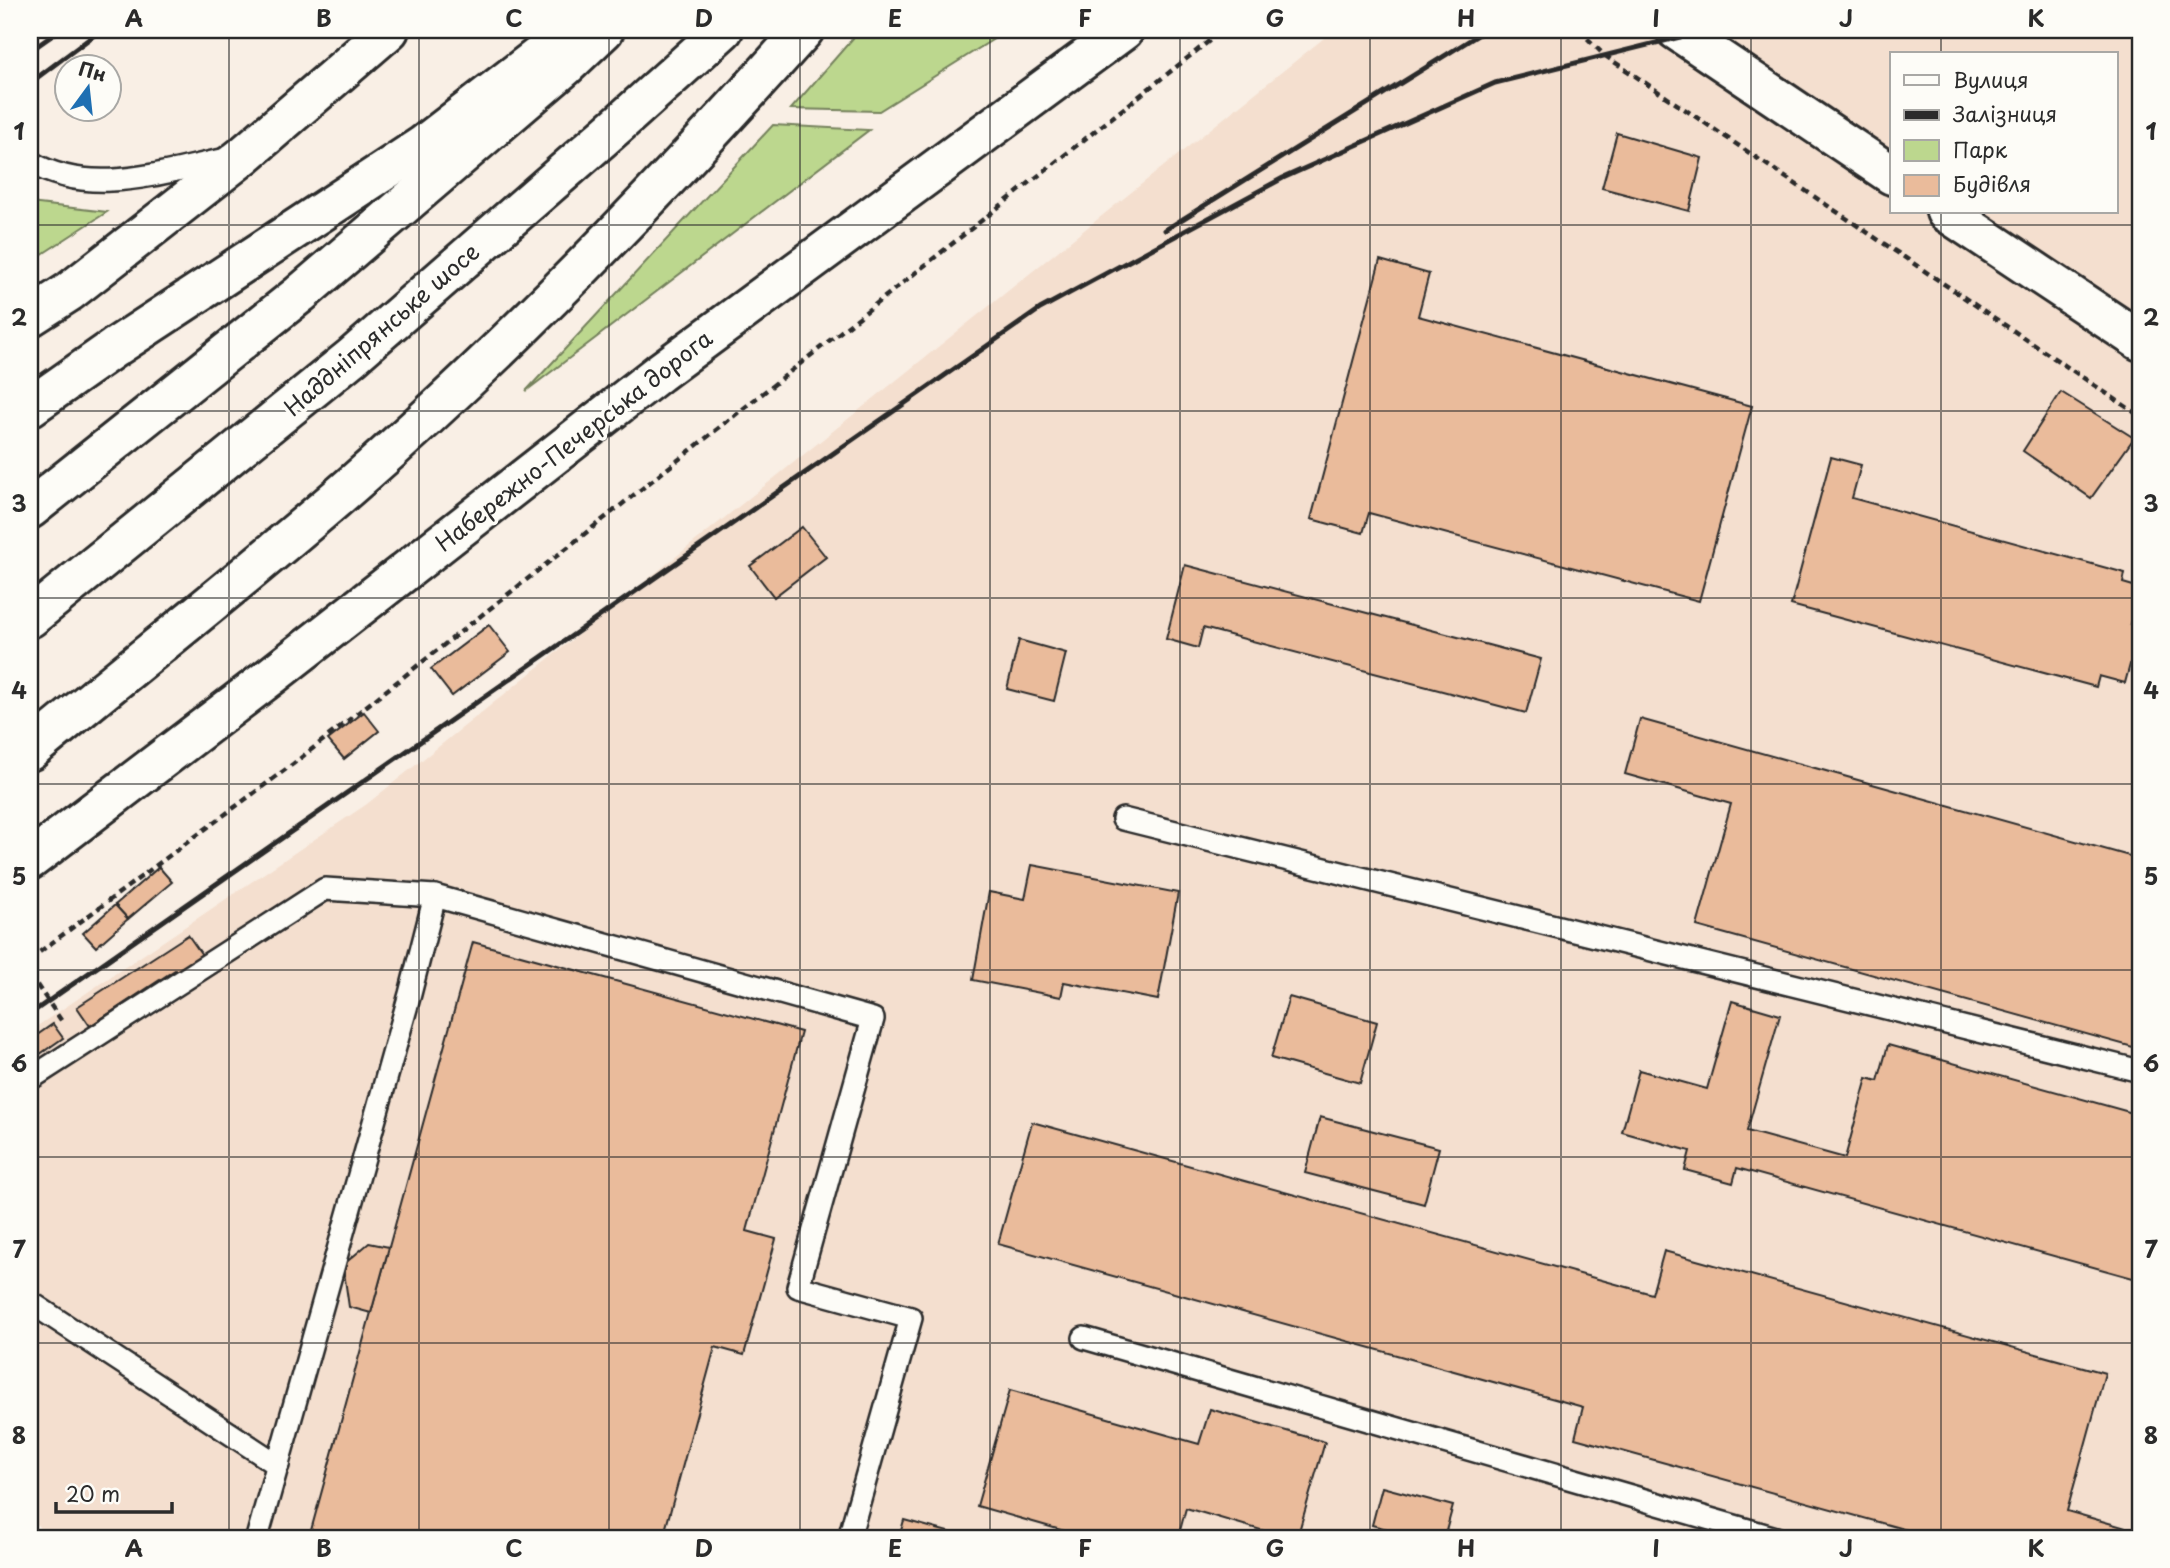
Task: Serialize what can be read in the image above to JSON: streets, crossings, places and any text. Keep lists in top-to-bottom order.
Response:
{
  "streets": {
    "main road": ["Наддніпрянське шосе", "Набережно-Печерська дорога"]
  },
  "legend": [
    "Вулиця",
    "Залізниця",
    "Парк",
    "Будівля"
  ],
  "scale_bar": "20 m",
  "north": "top",
  "grid": {
    "columns": [
      "A",
      "B",
      "C",
      "D",
      "E",
      "F",
      "G",
      "H",
      "I",
      "J",
      "K"
    ],
    "rows": [
      "1",
      "2",
      "3",
      "4",
      "5",
      "6",
      "7",
      "8"
    ]
  }
}
